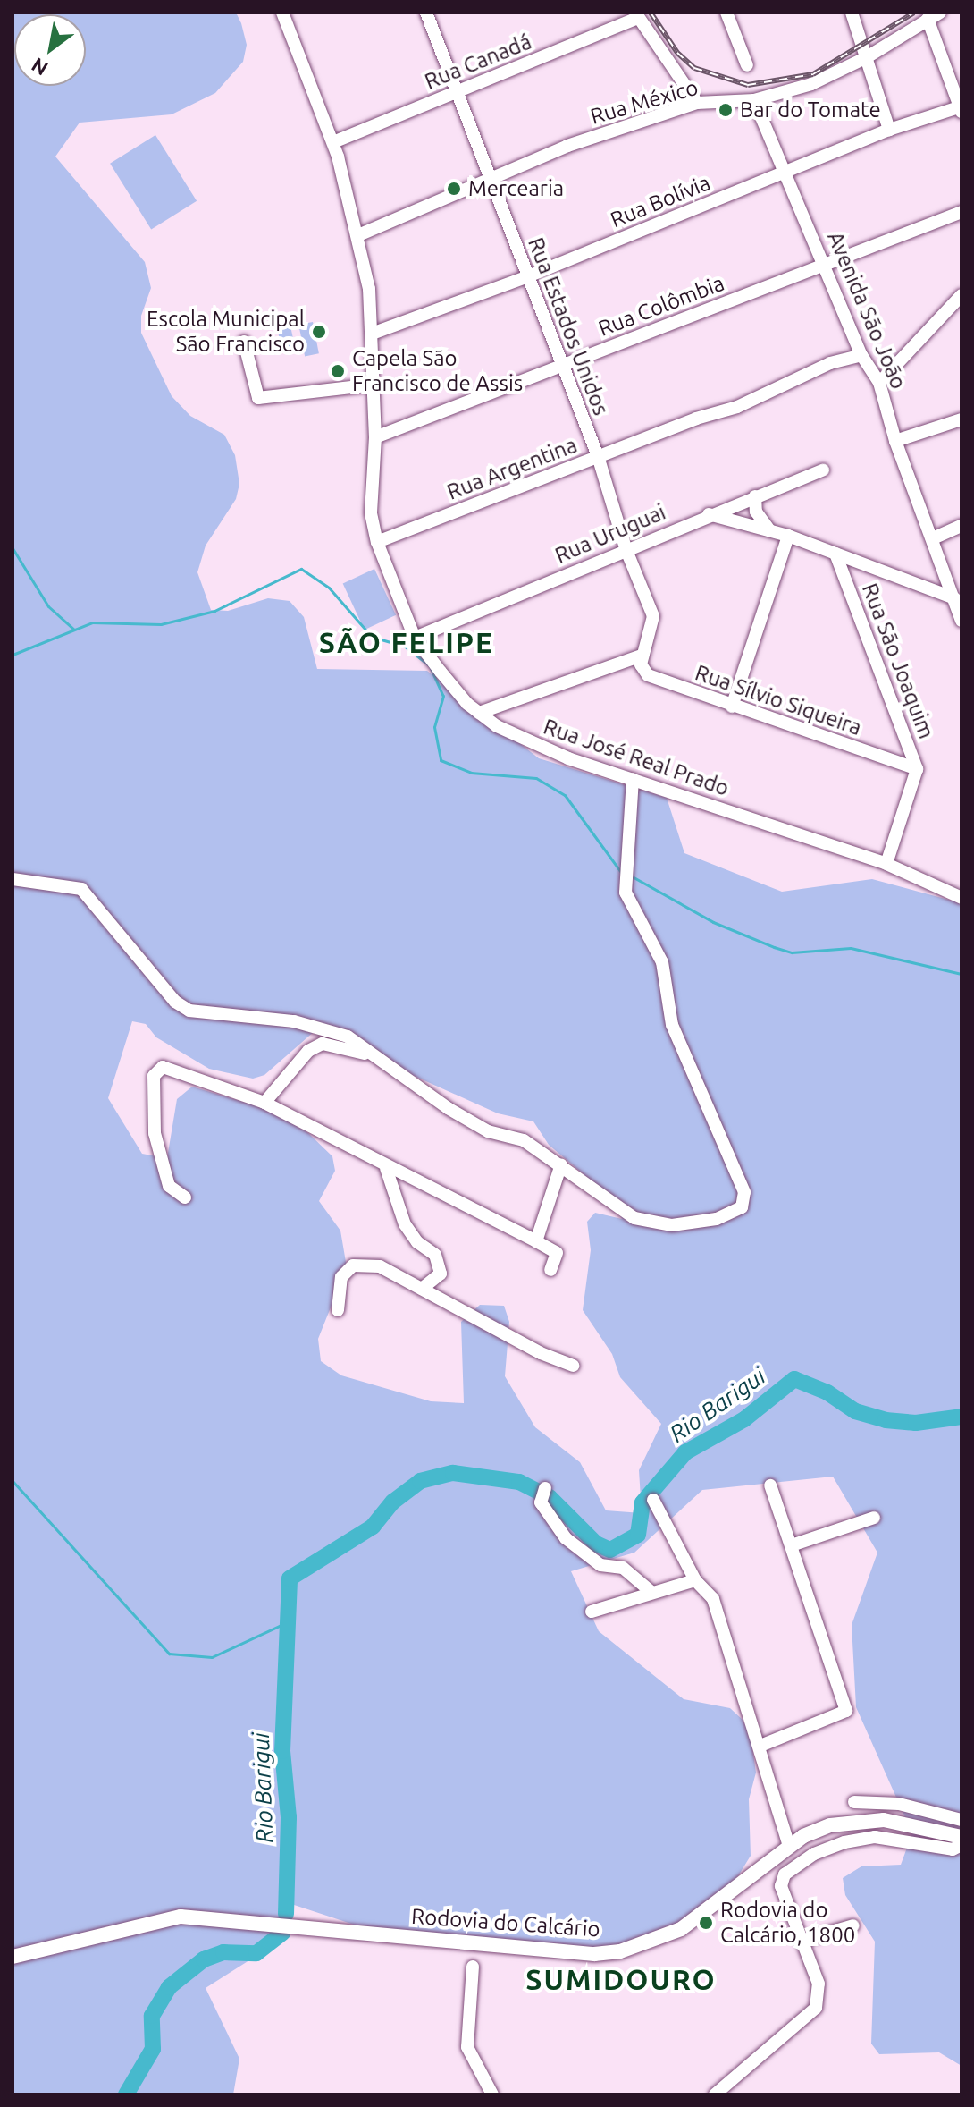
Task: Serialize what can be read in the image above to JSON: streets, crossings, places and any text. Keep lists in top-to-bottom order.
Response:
{
  "streets": {
    "main road": ["Rodovia do Calcário"],
    "street": [
      "Rua Canadá",
      "Rua México",
      "Rua Bolívia",
      "Rua Colômbia",
      "Avenida São João",
      "Rua Estados Unidos",
      "Rua Argentina",
      "Rua Uruguai",
      "Rua São Joaquim",
      "Rua Sílvio Siqueira",
      "Rua José Real Prado"
    ]
  },
  "crossings": [
    ["Rua Canadá", "Rua Estados Unidos"],
    ["Rua Canadá", "Rua José Real Prado"],
    ["Rua México", "Avenida São João"],
    ["Rua México", "Rua Estados Unidos"],
    ["Rua México", "Rua José Real Prado"],
    ["Rua Bolívia", "Avenida São João"],
    ["Rua Bolívia", "Rua Estados Unidos"],
    ["Rua Bolívia", "Rua José Real Prado"],
    ["Rua Colômbia", "Avenida São João"],
    ["Rua Colômbia", "Rua Estados Unidos"],
    ["Rua Colômbia", "Rua José Real Prado"],
    ["Avenida São João", "Rua Argentina"],
    ["Rua Estados Unidos", "Rua Argentina"],
    ["Rua Estados Unidos", "Rua Uruguai"],
    ["Rua Estados Unidos", "Rua Sílvio Siqueira"],
    ["Rua Argentina", "Rua José Real Prado"],
    ["Rua Uruguai", "Rua José Real Prado"],
    ["Rua São Joaquim", "Rua Sílvio Siqueira"],
    ["Rua São Joaquim", "Rua José Real Prado"]
  ],
  "districts": ["SÃO FELIPE", "SUMIDOURO"],
  "water": ["Rio Barigui"],
  "places": [
    "Bar do Tomate",
    "Mercearia",
    "Escola Municipal São Francisco",
    "Capela São Francisco de Assis",
    "Rodovia do Calcário, 1800"
  ],
  "north": "bottom left"
}
